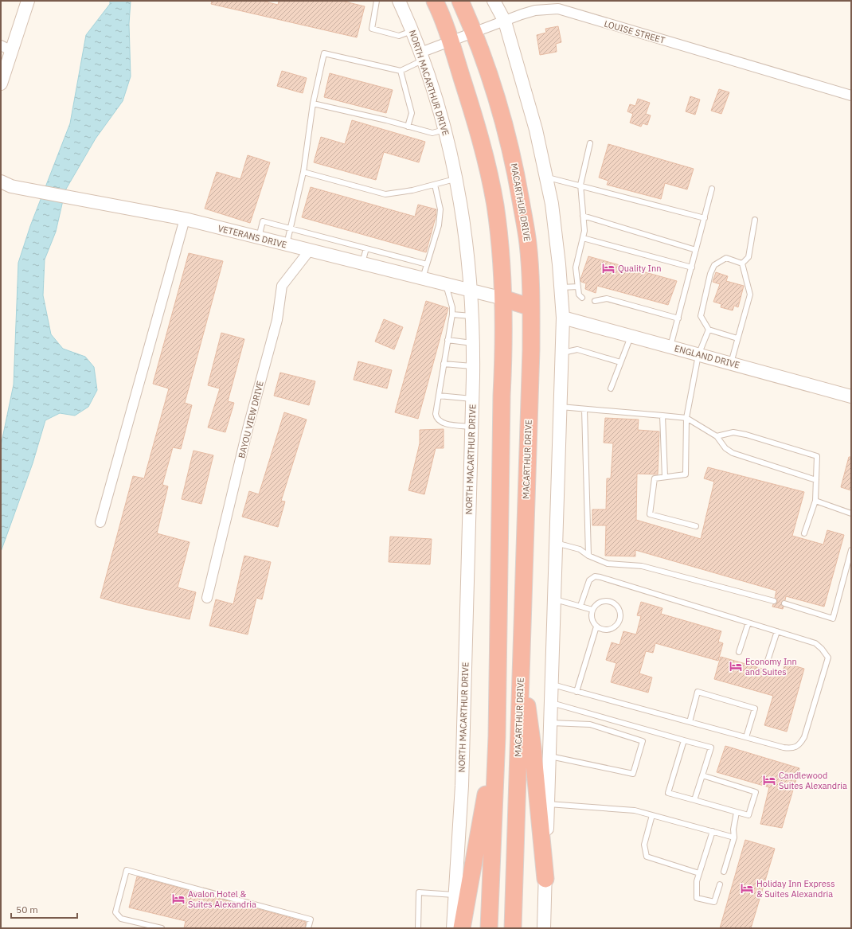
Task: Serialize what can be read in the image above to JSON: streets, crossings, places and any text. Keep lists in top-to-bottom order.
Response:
{
  "streets": {
    "highway": ["MACARTHUR DRIVE"],
    "street": [
      "LOUISE STREET",
      "NORTH MACARTHUR DRIVE",
      "VETERANS DRIVE",
      "ENGLAND DRIVE",
      "BAYOU VIEW DRIVE"
    ]
  },
  "crossings": [
    ["LOUISE STREET", "NORTH MACARTHUR DRIVE"],
    ["LOUISE STREET", "MACARTHUR DRIVE"],
    ["NORTH MACARTHUR DRIVE", "VETERANS DRIVE"],
    ["VETERANS DRIVE", "BAYOU VIEW DRIVE"]
  ],
  "places": {
    "hotel": [
      "Quality Inn",
      "Economy Inn and Suites",
      "Candlewood Suites Alexandria",
      "Holiday Inn Express & Suites Alexandria",
      "Avalon Hotel & Suites Alexandria"
    ]
  },
  "scale_bar": "50 m"
}
